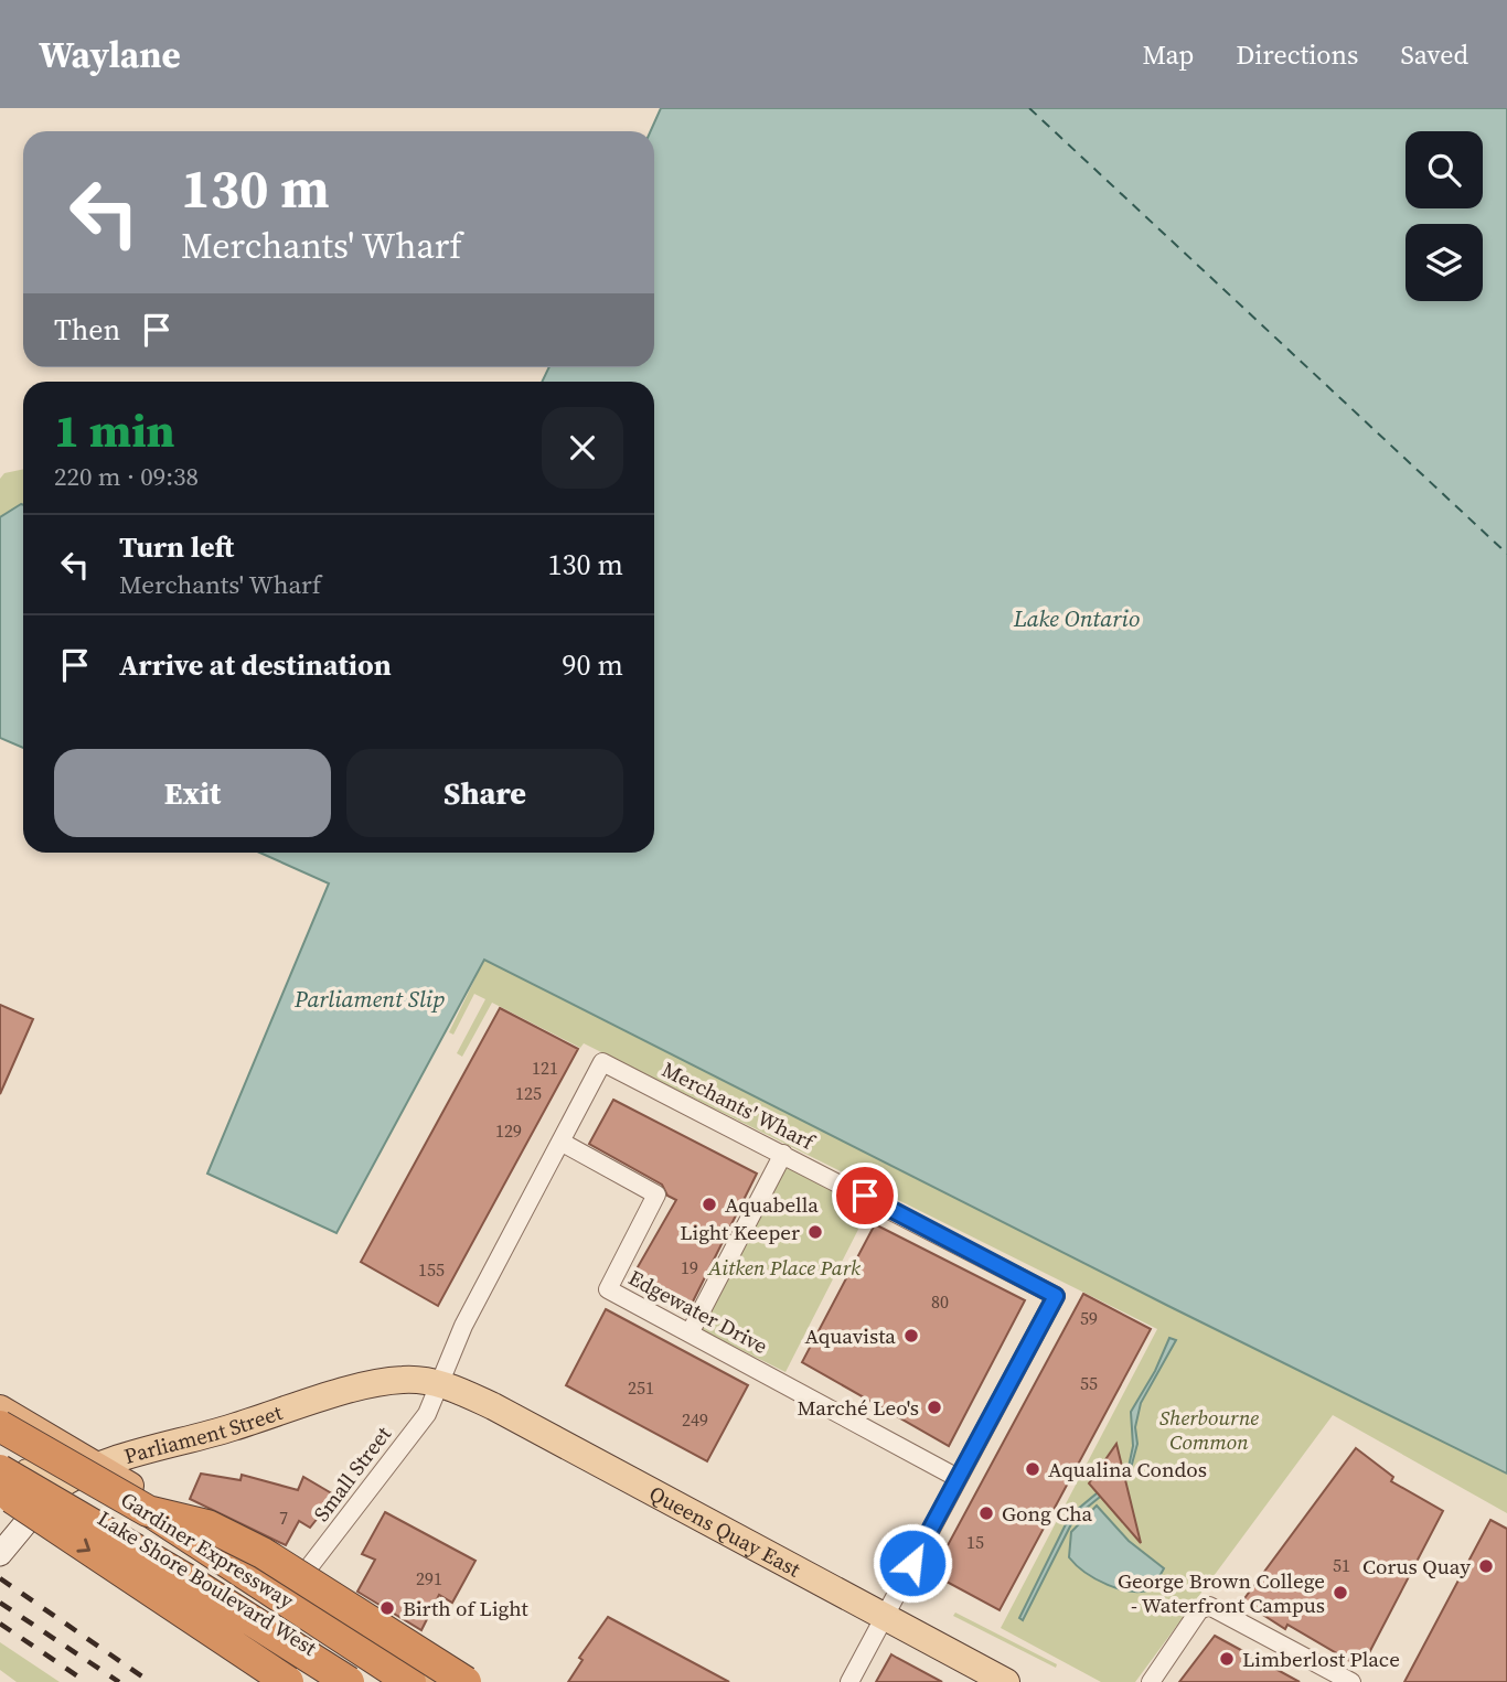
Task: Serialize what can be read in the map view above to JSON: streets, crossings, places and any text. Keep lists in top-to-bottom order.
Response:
{
  "streets": {
    "highway": ["Gardiner Expressway", "Lake Shore Boulevard West"],
    "main road": ["Parliament Street", "Queens Quay East"],
    "street": ["Merchants' Wharf", "Edgewater Drive", "Small Street"]
  },
  "crossings": [
    ["Merchants' Wharf", "Edgewater Drive"],
    ["Merchants' Wharf", "Parliament Street"],
    ["Merchants' Wharf", "Small Street"],
    ["Merchants' Wharf", "Queens Quay East"],
    ["Parliament Street", "Small Street"],
    ["Parliament Street", "Queens Quay East"],
    ["Parliament Street", "Lake Shore Boulevard West"],
    ["Small Street", "Queens Quay East"],
    ["Small Street", "Lake Shore Boulevard West"]
  ],
  "water": ["Lake Ontario", "Parliament Slip"],
  "parks": ["Aitken Place Park", "Sherbourne Common"],
  "places": [
    "Aquabella",
    "Light Keeper",
    "Aquavista",
    "Marché Leo's",
    "Aqualina Condos",
    "Gong Cha",
    "Corus Quay",
    "George Brown College - Waterfront Campus",
    "Birth of Light",
    "Limberlost Place"
  ],
  "house_numbers": [
    "121",
    "125",
    "129",
    "19",
    "155",
    "80",
    "59",
    "55",
    "251",
    "249",
    "7",
    "15",
    "51",
    "291"
  ],
  "page": {
    "header": "Waylane",
    "nav": ["Map", "Directions", "Saved"],
    "turn": ["130 m", "Merchants' Wharf"],
    "then": "Then",
    "heading": ["1 min", "220 m · 09:38"],
    "list": [
      {
        "name": "Turn left",
        "note": "Merchants' Wharf",
        "value": "130 m"
      },
      {
        "name": "Arrive at destination",
        "value": "90 m"
      }
    ],
    "buttons": ["Exit", "Share"]
  }
}
